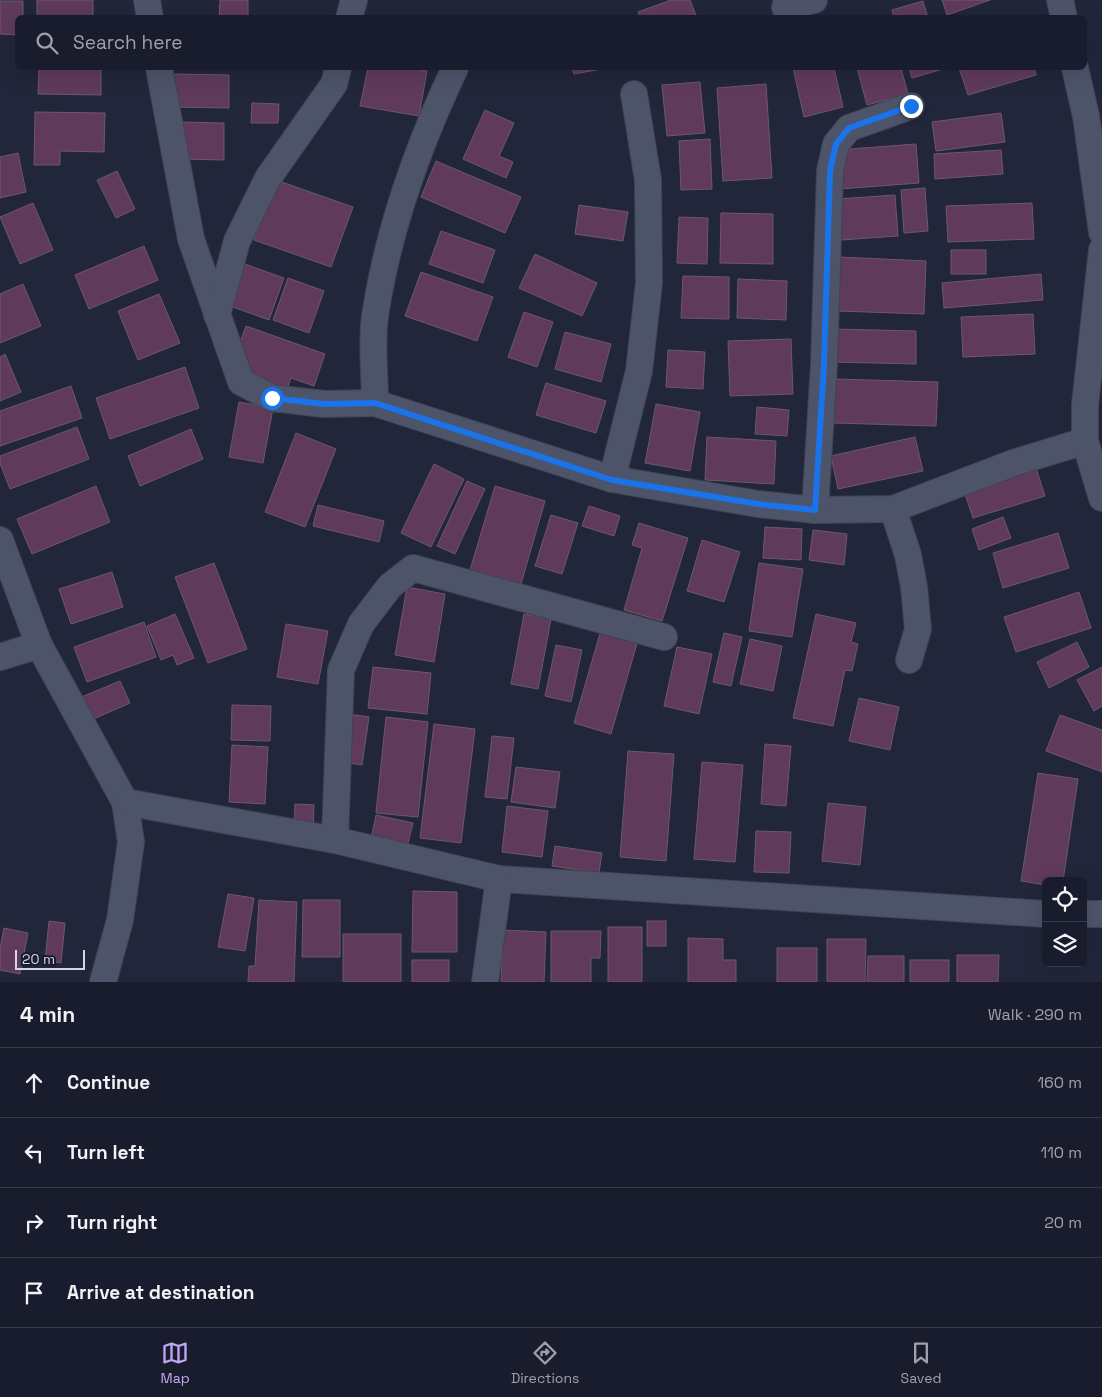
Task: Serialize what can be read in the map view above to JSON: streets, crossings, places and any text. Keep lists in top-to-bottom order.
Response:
{
  "scale_bar": "20 m",
  "page": {
    "search": "Search here",
    "scale": "20 m",
    "heading": ["4 min", "Walk · 290 m"],
    "list": [
      ["Continue", "160 m"],
      ["Turn left", "110 m"],
      ["Turn right", "20 m"],
      "Arrive at destination"
    ],
    "nav": ["Map", "Directions", "Saved"]
  }
}
